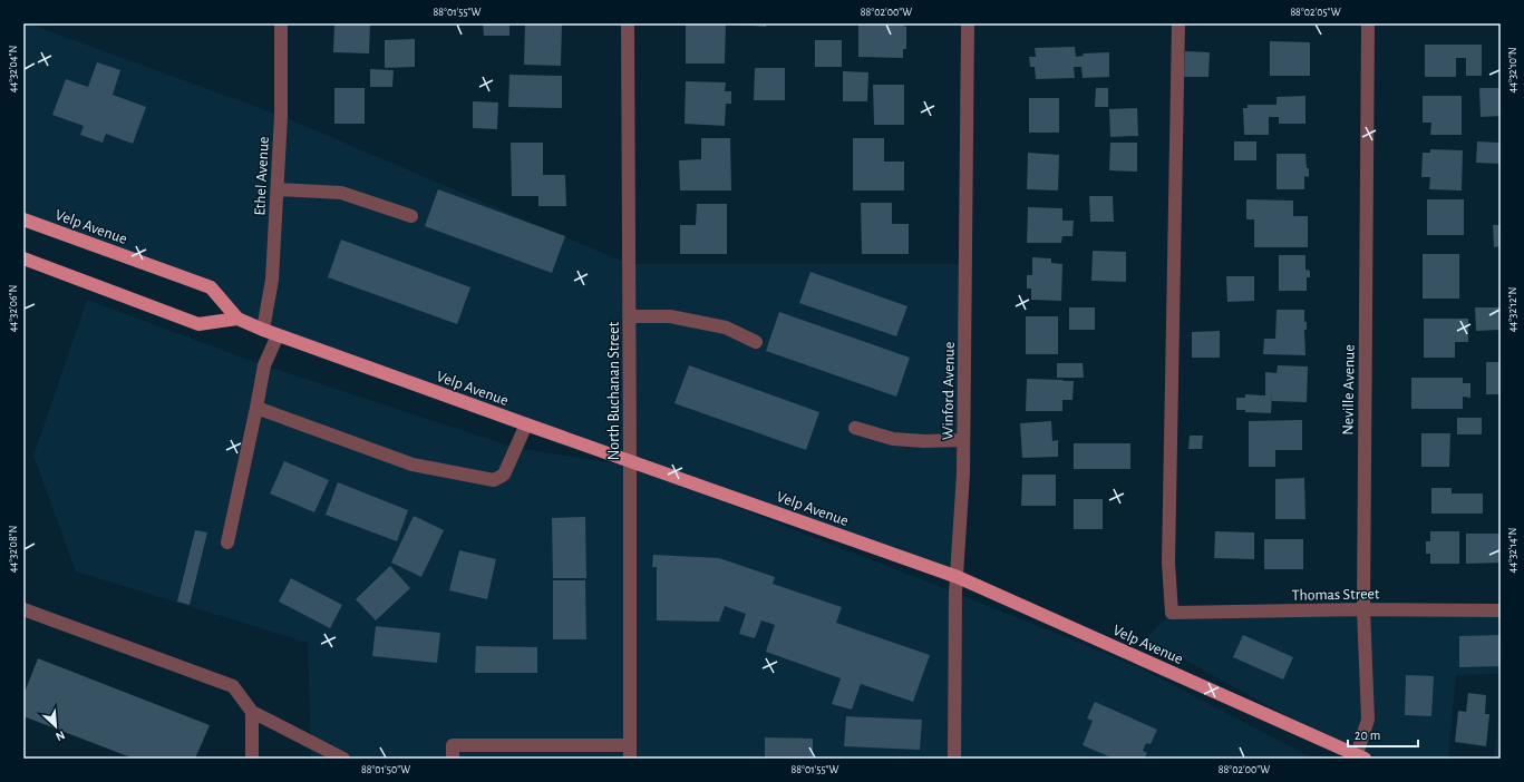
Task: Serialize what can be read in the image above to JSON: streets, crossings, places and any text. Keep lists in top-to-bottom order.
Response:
{
  "streets": {
    "main road": ["Velp Avenue"],
    "street": [
      "Ethel Avenue",
      "Neville Avenue",
      "North Buchanan Street",
      "Winford Avenue",
      "Thomas Street"
    ]
  },
  "crossings": [
    ["Ethel Avenue", "Velp Avenue"],
    ["Velp Avenue", "Neville Avenue"],
    ["Velp Avenue", "North Buchanan Street"],
    ["Velp Avenue", "Winford Avenue"],
    ["Neville Avenue", "Thomas Street"]
  ],
  "scale_bar": "20 m",
  "north": "bottom right",
  "coordinates": [
    "88°01'55\"W",
    "88°02'00\"W",
    "88°02'05\"W",
    "44°32'04\"N",
    "44°32'10\"N",
    "44°32'06\"N",
    "44°32'12\"N",
    "44°32'08\"N",
    "44°32'14\"N",
    "88°01'50\"W"
  ]
}
